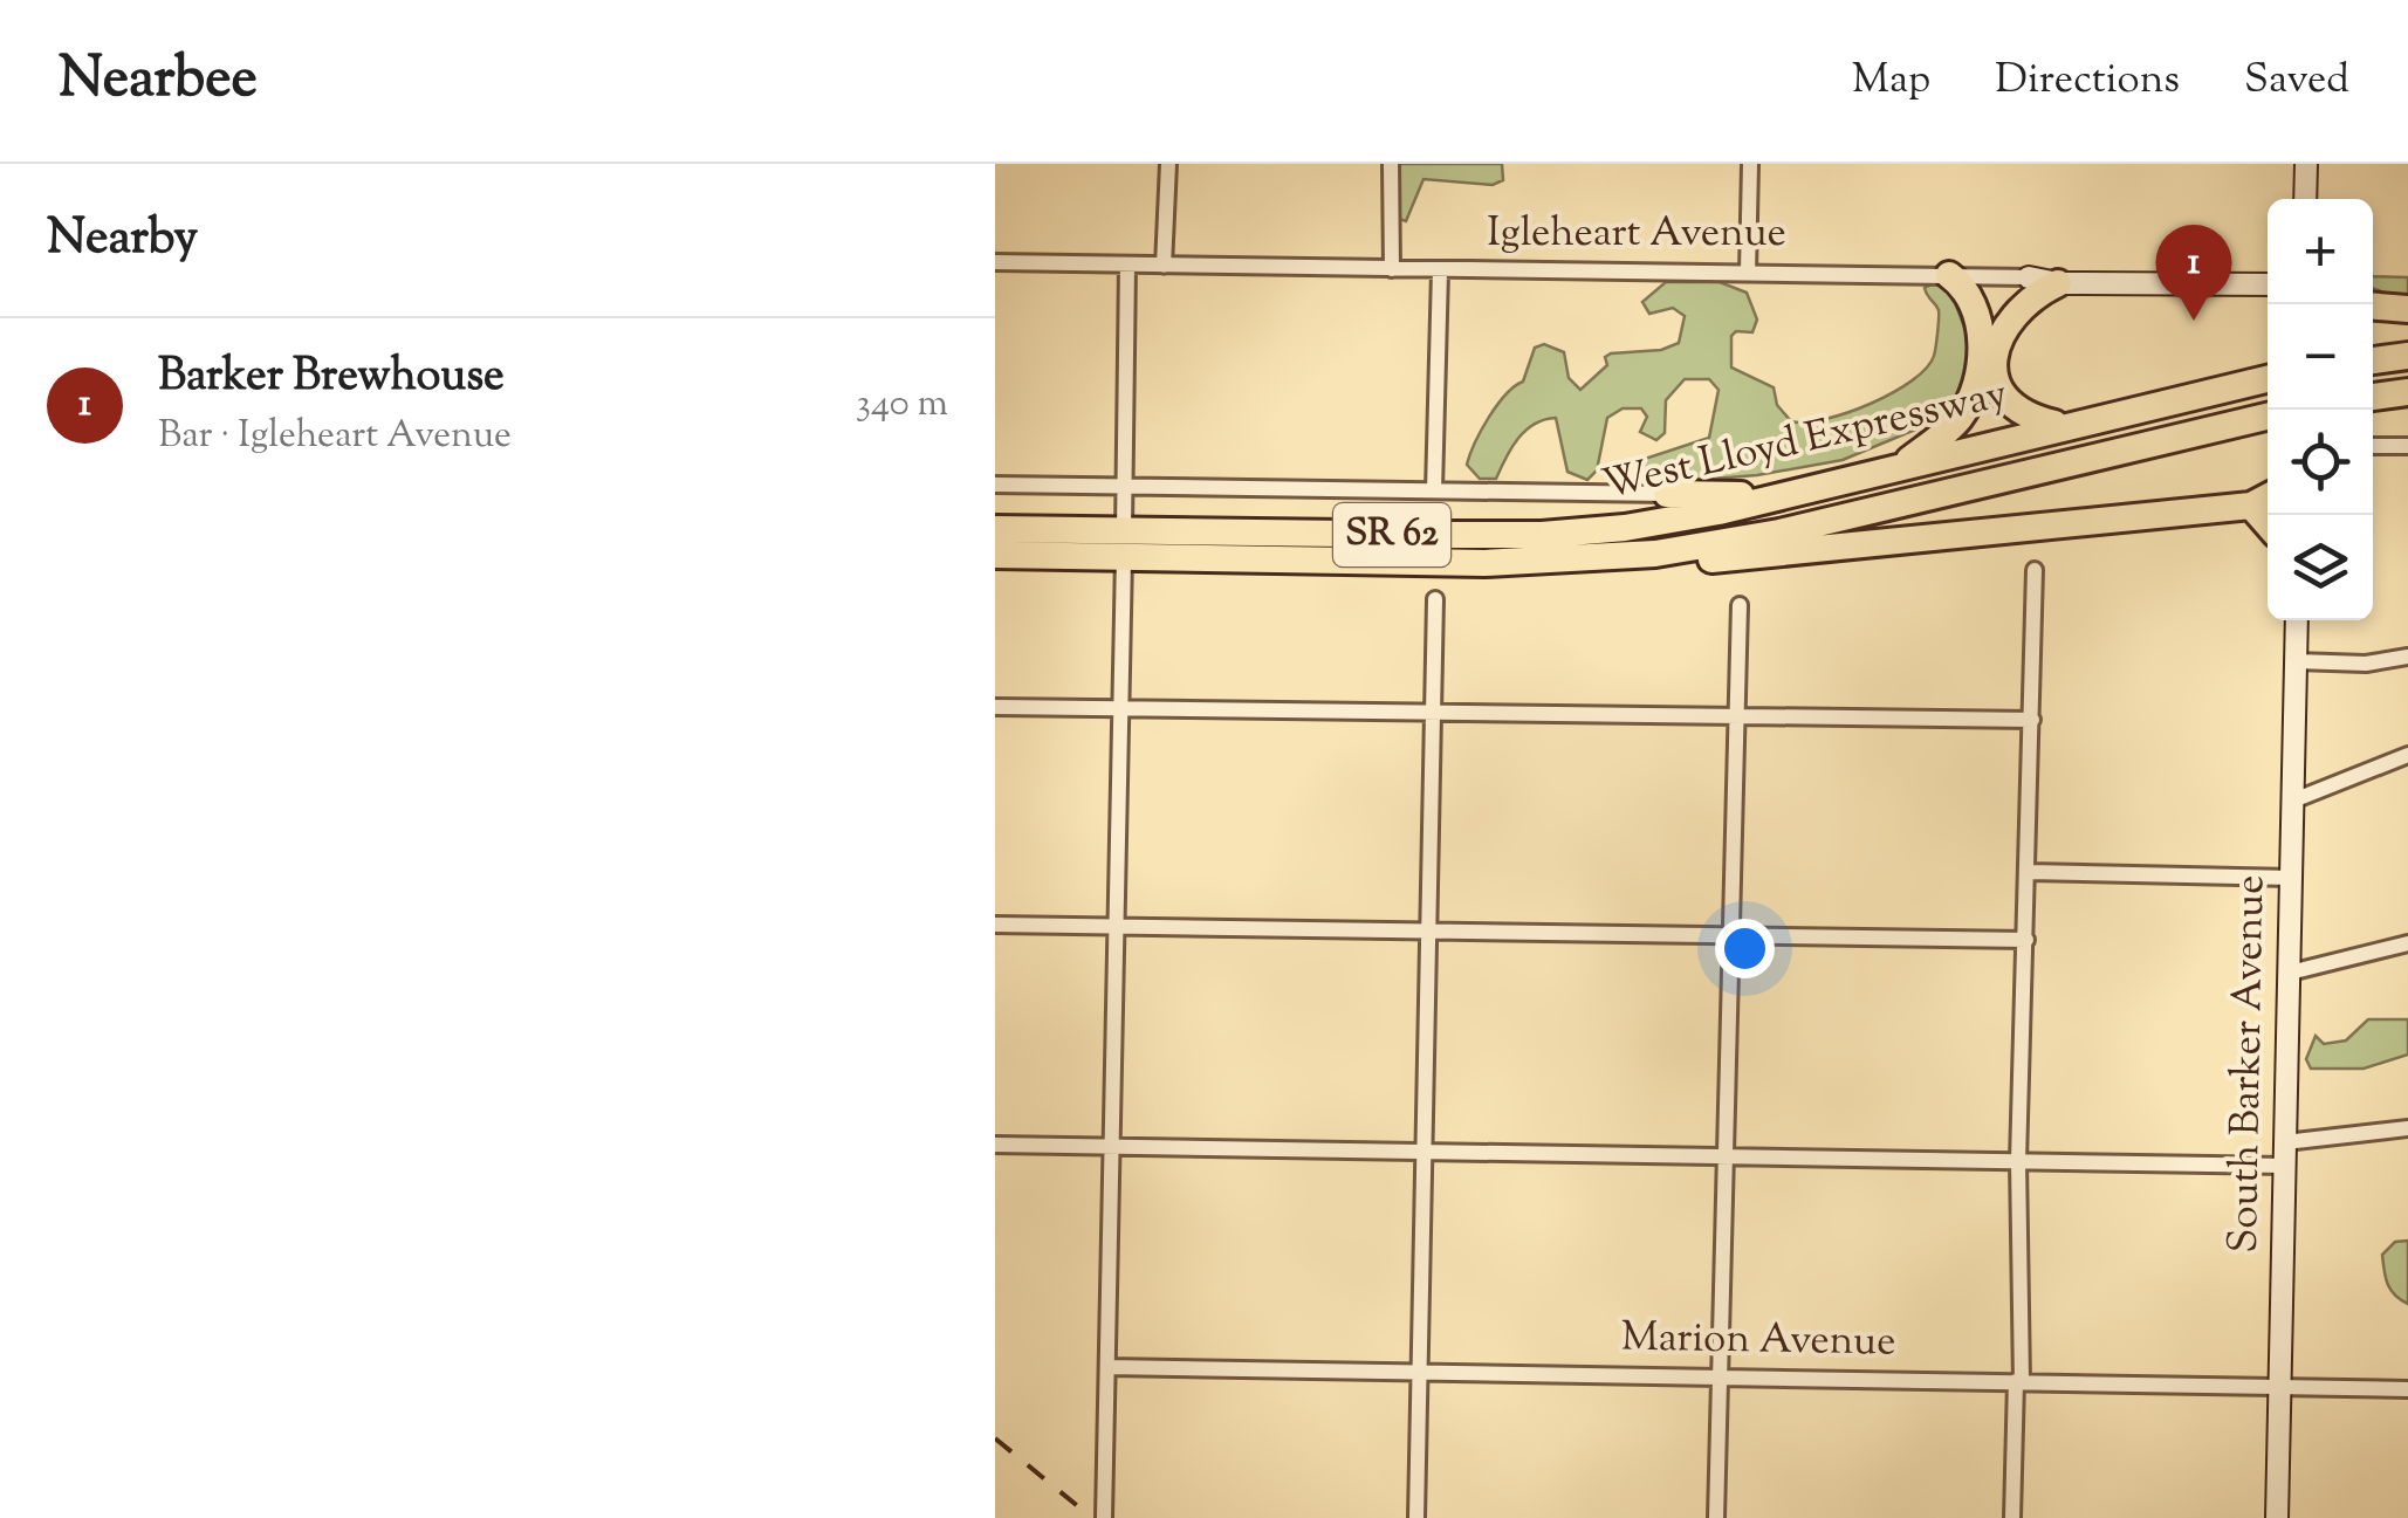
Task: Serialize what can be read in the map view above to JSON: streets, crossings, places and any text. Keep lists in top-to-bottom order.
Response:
{
  "streets": {
    "highway": ["West Lloyd Expressway", "SR 62"],
    "main road": ["Igleheart Avenue", "South Barker Avenue"],
    "street": ["Marion Avenue"]
  },
  "crossings": [
    ["South Barker Avenue", "Marion Avenue"]
  ],
  "page": {
    "header": "Nearbee",
    "nav": ["Map", "Directions", "Saved"],
    "heading": "Nearby",
    "map_buttons": ["+", "−"],
    "pins": "1",
    "list": [
      {
        "mark": "1",
        "name": "Barker Brewhouse",
        "note": "Bar · Igleheart Avenue",
        "value": "340 m"
      }
    ]
  }
}
